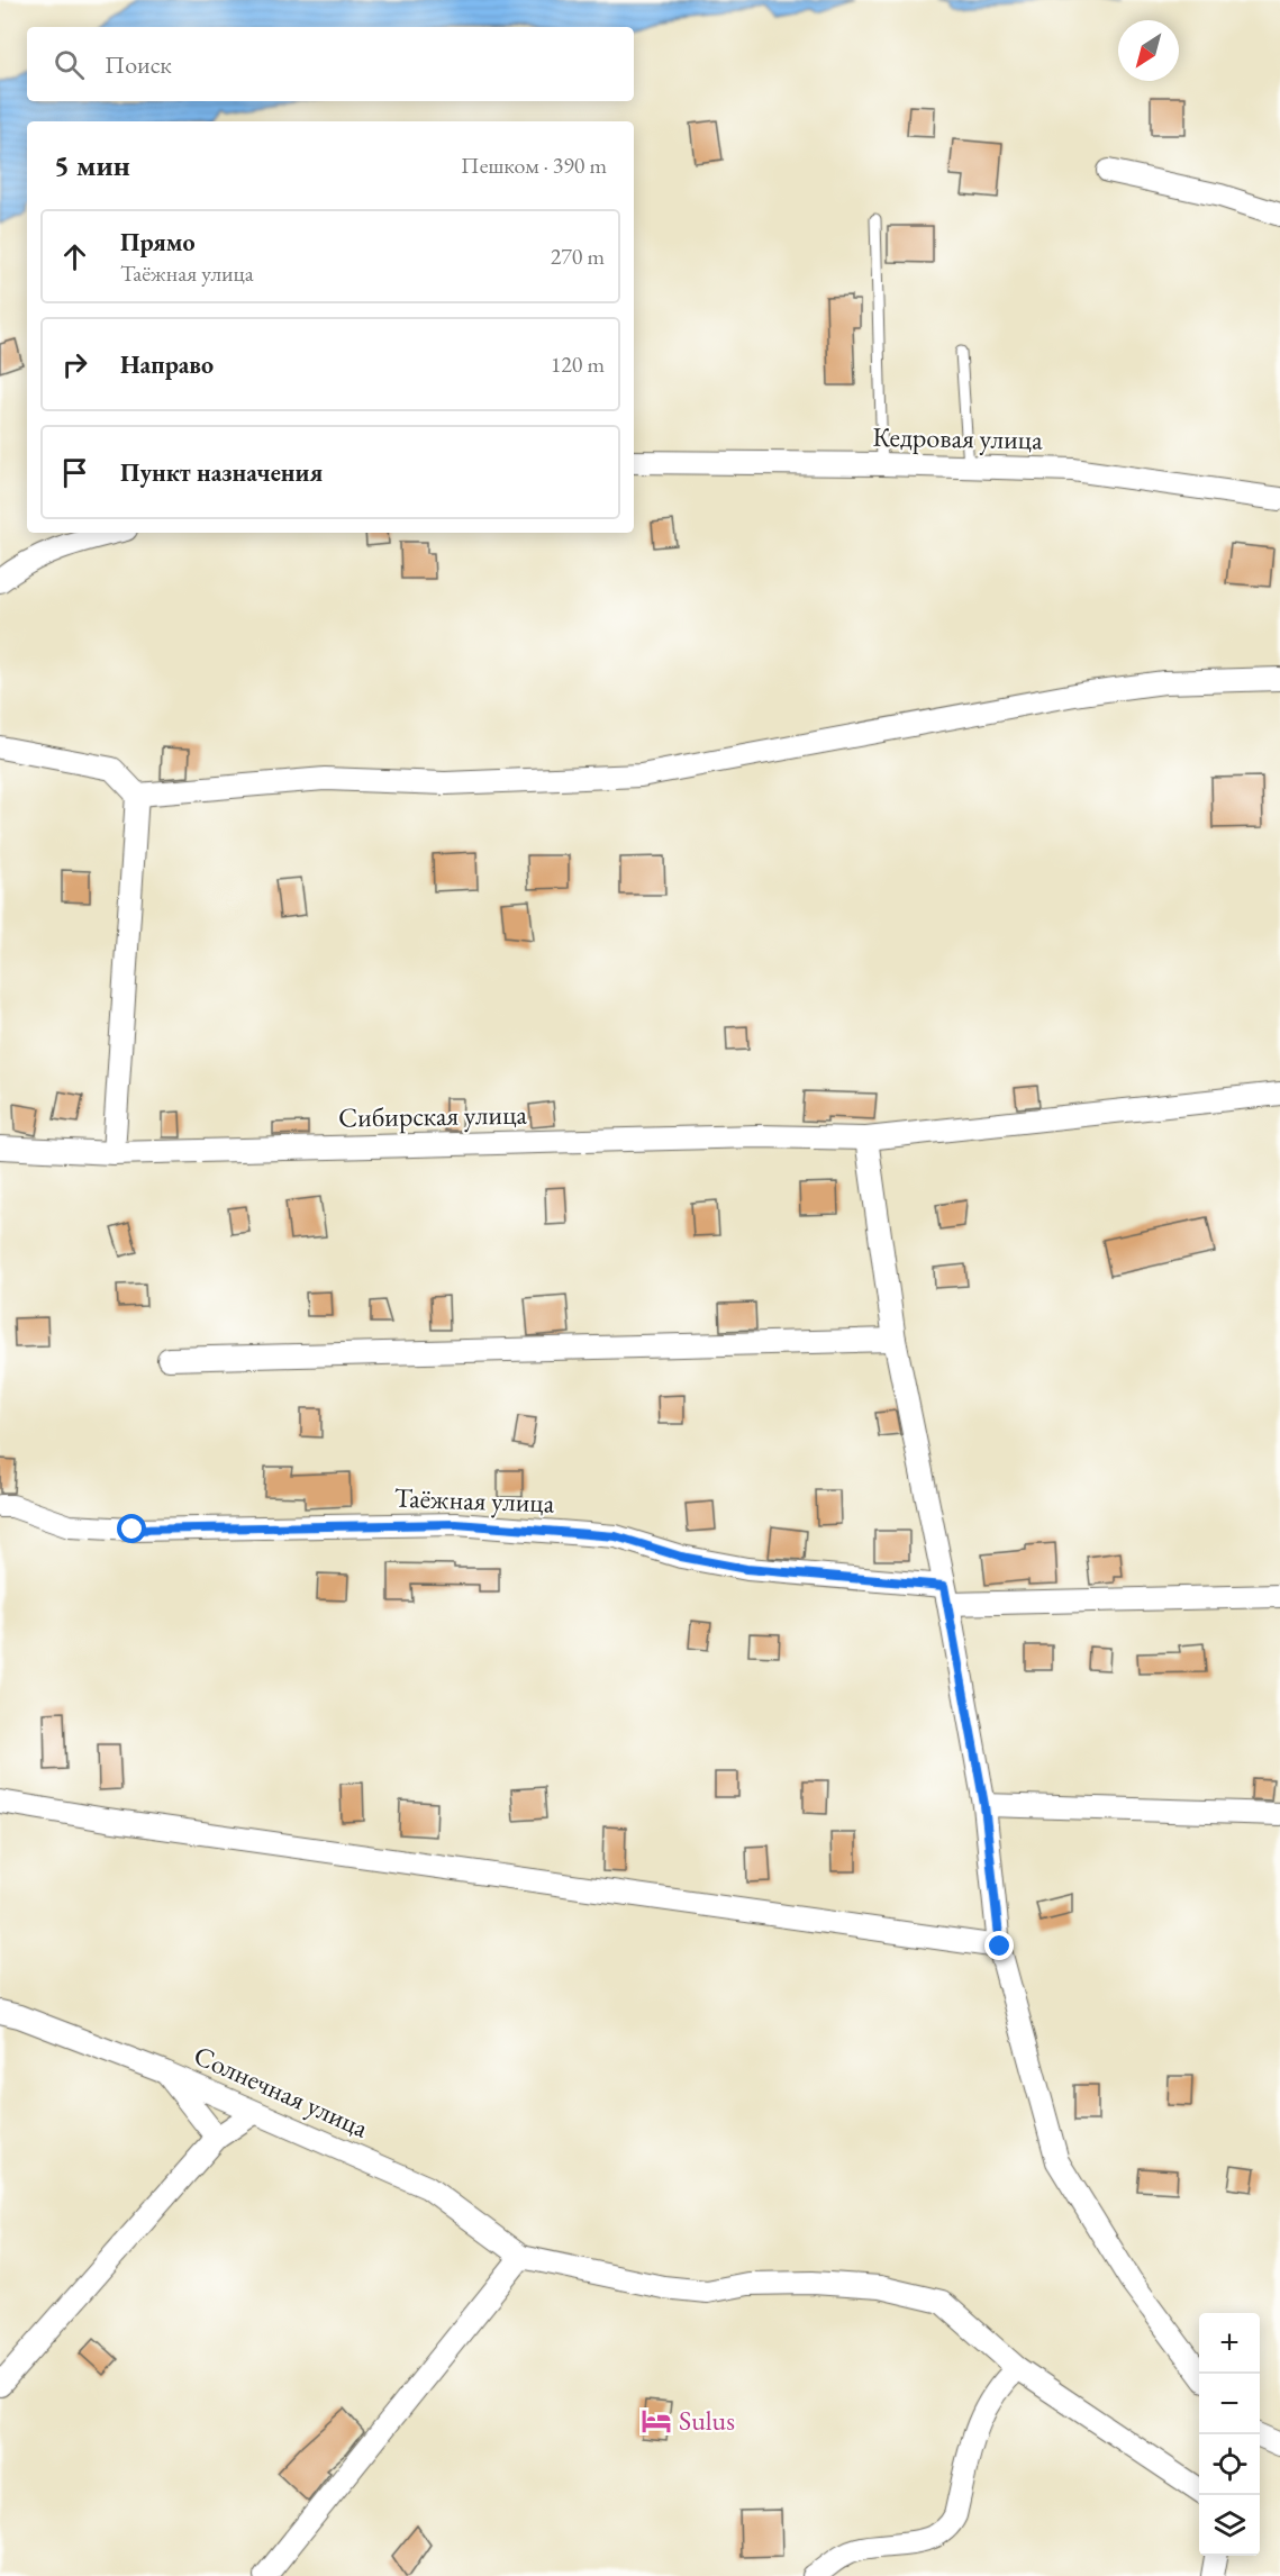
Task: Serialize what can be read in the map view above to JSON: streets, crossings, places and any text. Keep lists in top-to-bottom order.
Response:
{
  "streets": {
    "street": [
      "Кедровая улица",
      "Сибирская улица",
      "Таёжная улица",
      "Солнечная улица"
    ]
  },
  "places": {
    "hotel": ["Sulus"]
  },
  "north": "bottom left",
  "page": {
    "search": "Поиск",
    "heading": ["5 мин", "Пешком · 390 m"],
    "list": [
      ["Прямо", "Таёжная улица", "270 m"],
      ["Направо", "120 m"],
      "Пункт назначения"
    ],
    "map_buttons": ["+", "−"]
  }
}
